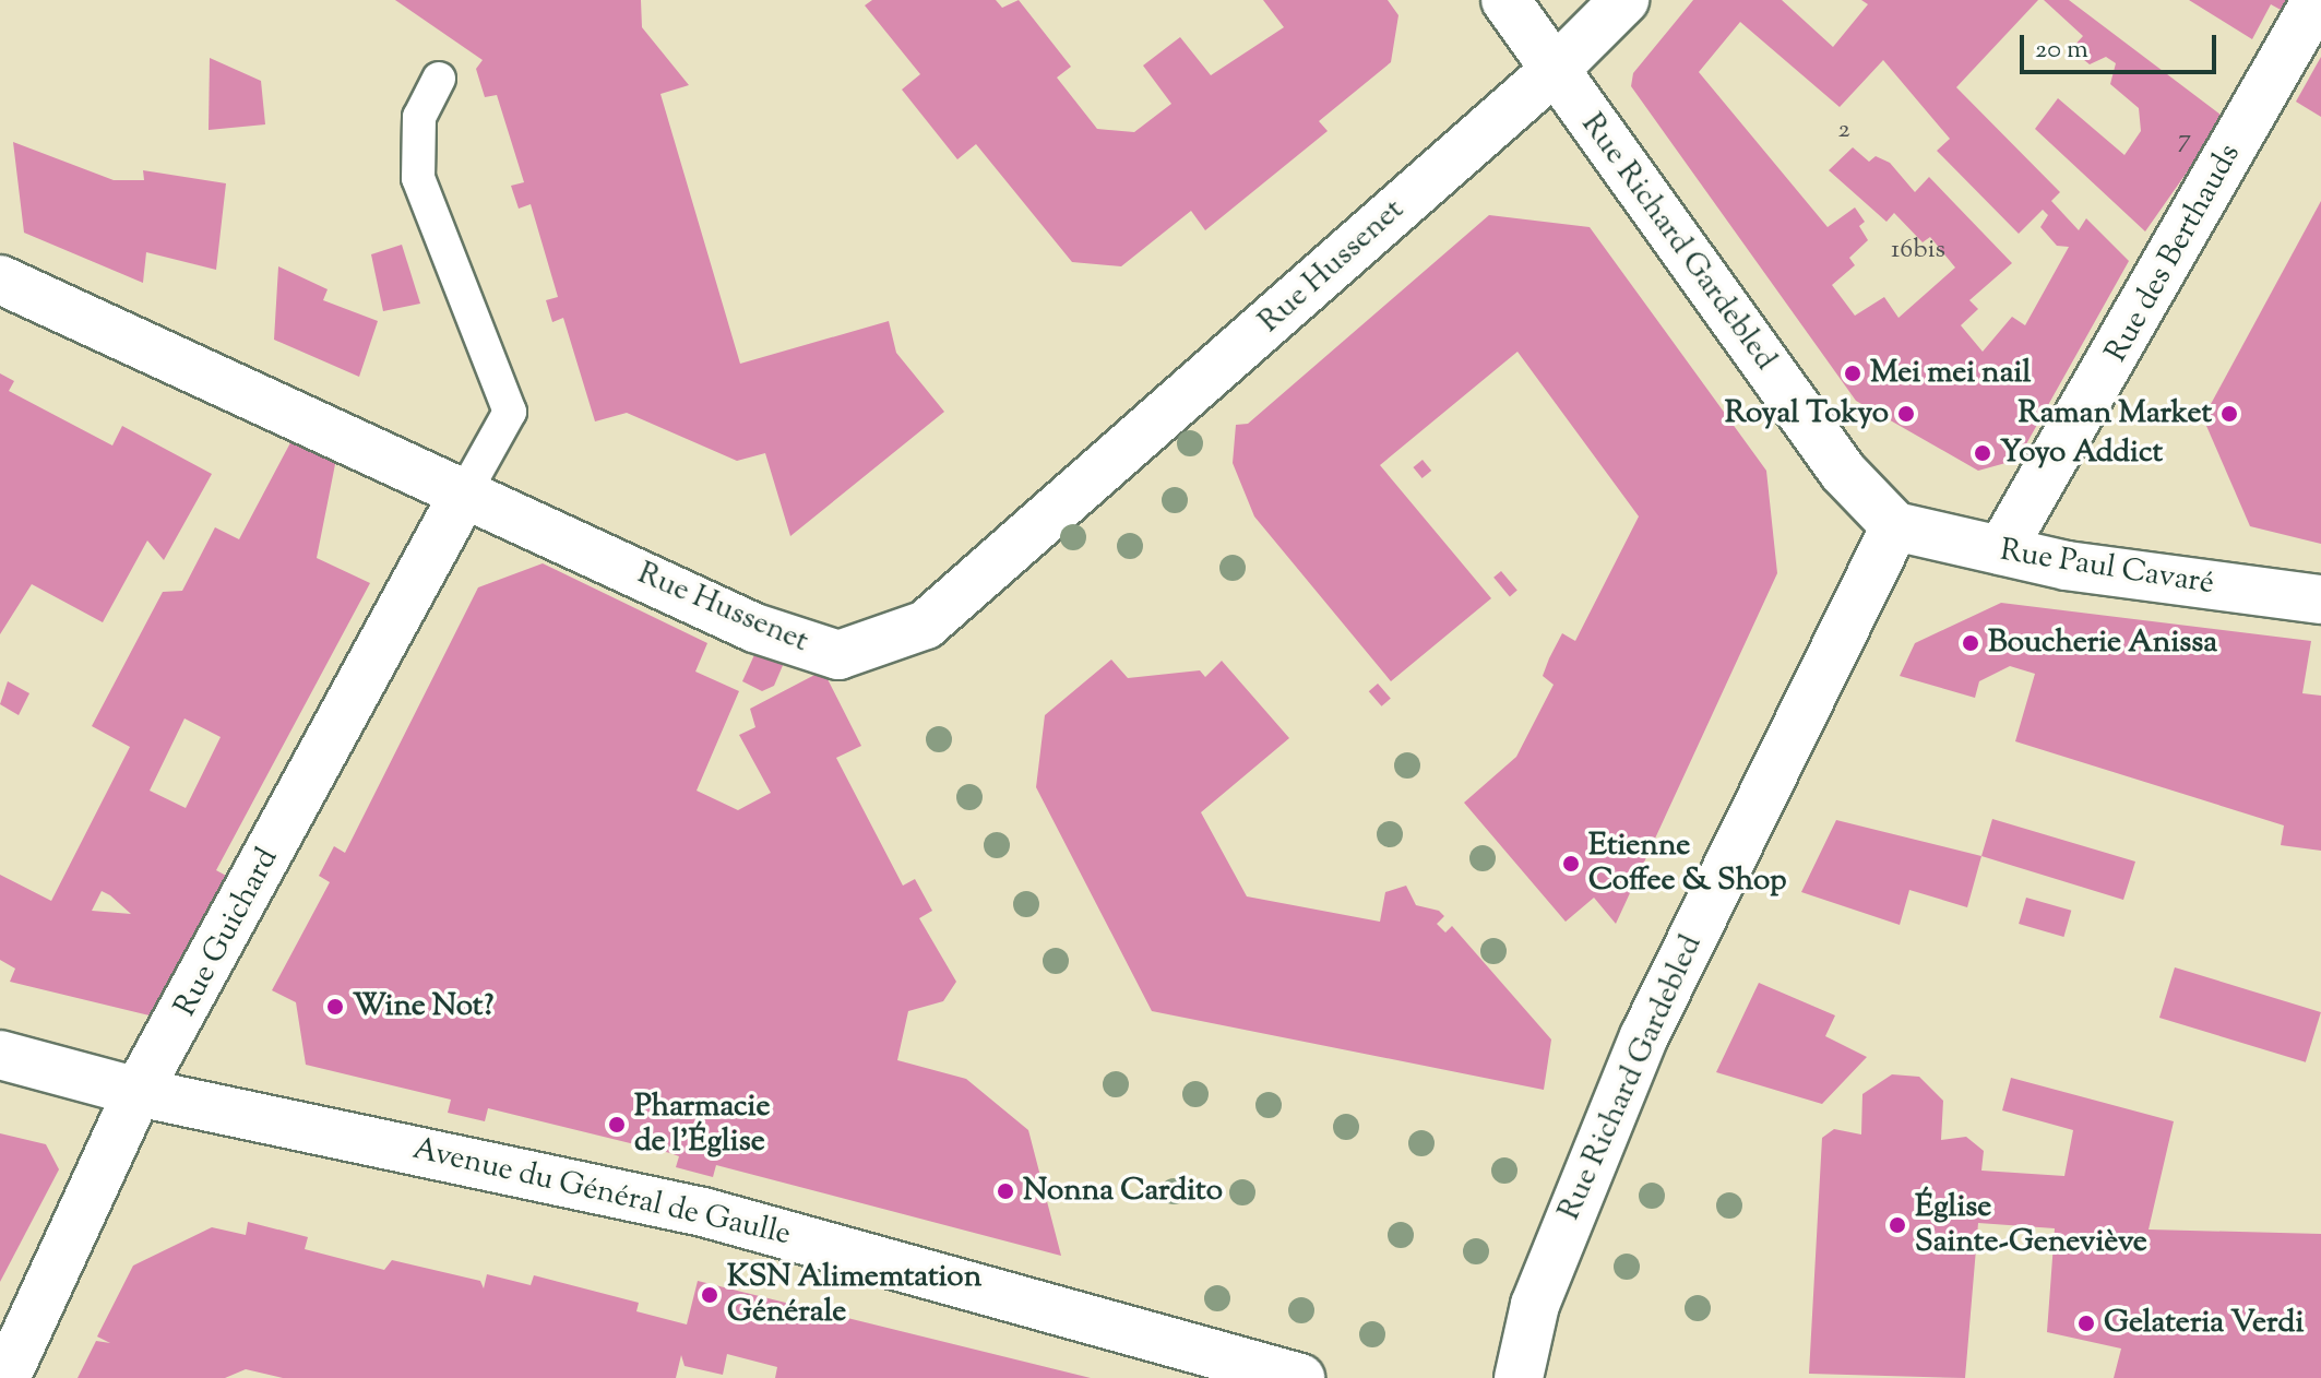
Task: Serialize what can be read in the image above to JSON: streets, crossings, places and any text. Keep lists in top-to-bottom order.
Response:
{
  "streets": {
    "street": [
      "Rue Richard Gardebled",
      "Rue des Berthauds",
      "Rue Hussenet",
      "Rue Paul Cavaré",
      "Rue Guichard",
      "Avenue du Général de Gaulle"
    ]
  },
  "crossings": [
    ["Rue Richard Gardebled", "Rue Hussenet"],
    ["Rue Richard Gardebled", "Rue Paul Cavaré"],
    ["Rue des Berthauds", "Rue Paul Cavaré"],
    ["Rue Hussenet", "Rue Guichard"],
    ["Rue Guichard", "Avenue du Général de Gaulle"]
  ],
  "places": [
    "Mei mei nail",
    "Royal Tokyo",
    "Raman Market",
    "Yoyo Addict",
    "Boucherie Anissa",
    "Etienne Coffee & Shop",
    "Wine Not?",
    "Pharmacie de l'Église",
    "Nonna Cardito",
    "Église Sainte-Geneviève",
    "KSN Alimemtation Générale",
    "Gelateria Verdi"
  ],
  "house_numbers": ["2", "7", "16bis"],
  "scale_bar": "20 m"
}
